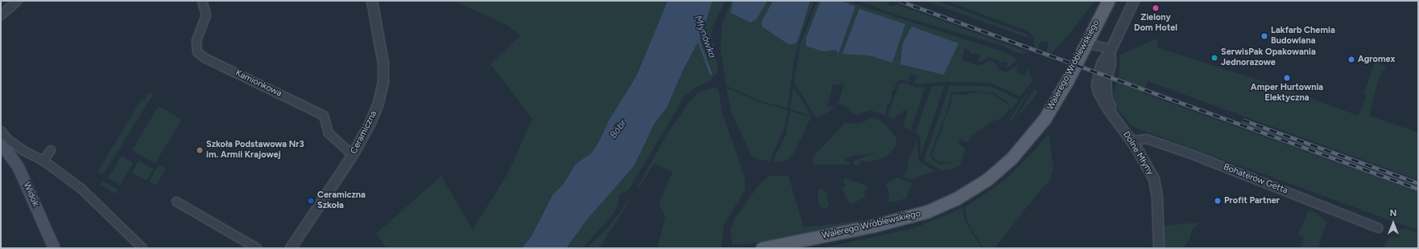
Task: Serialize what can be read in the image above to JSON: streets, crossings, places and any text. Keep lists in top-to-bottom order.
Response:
{
  "streets": {
    "main road": ["Walerego Wróblewskiego", "Widok"],
    "street": [
      "Kamionkowa",
      "Ceramiczna",
      "Dolne Młyny",
      "Bohaterów Getta"
    ]
  },
  "crossings": [
    ["Kamionkowa", "Ceramiczna"],
    ["Dolne Młyny", "Bohaterów Getta"]
  ],
  "water": ["Młynówka", "Bóbr"],
  "places": [
    "Zielony Dom Hotel",
    "Lakfarb Chemia Budowlana",
    "SerwisPak Opakowania Jednorazowe",
    "Agromex",
    "Amper Hurtownia Elektyczna",
    "Szkoła Podstawowa Nr3 im. Armii Krajowej",
    "Ceramiczna Szkoła",
    "Profit Partner"
  ],
  "north": "top"
}
